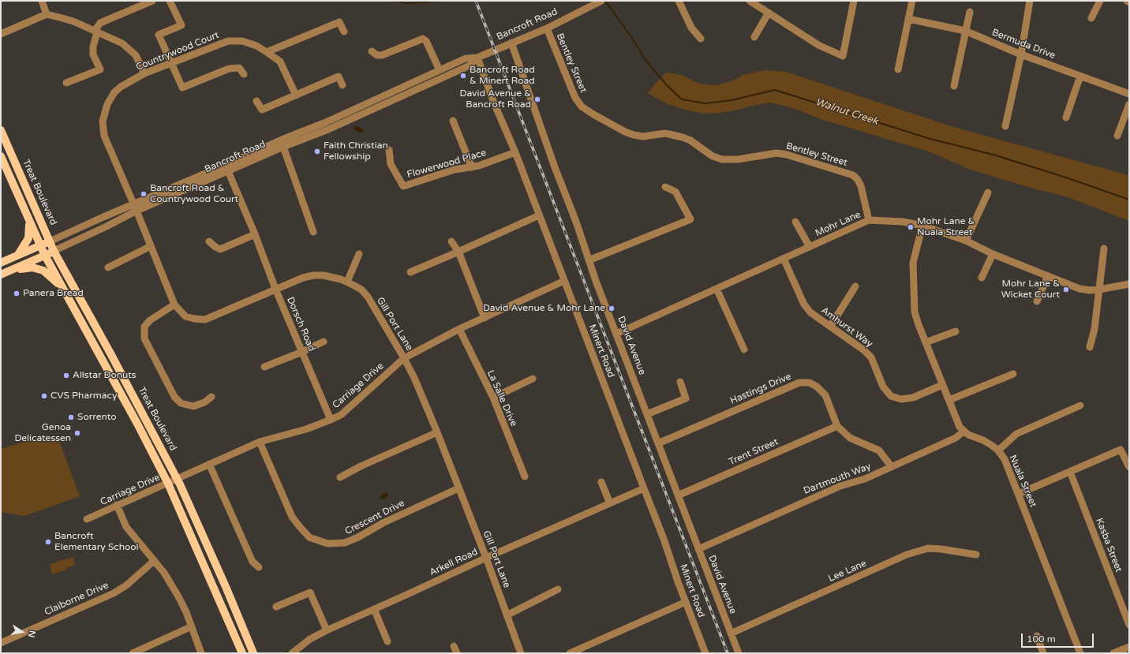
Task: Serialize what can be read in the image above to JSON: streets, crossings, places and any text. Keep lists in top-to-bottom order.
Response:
{
  "streets": {
    "main road": ["Bancroft Road", "Treat Boulevard"],
    "street": [
      "Bermuda Drive",
      "Countrywood Court",
      "Bentley Street",
      "Flowerwood Place",
      "Mohr Lane",
      "Dorsch Road",
      "Gill Port Lane",
      "Amhurst Way",
      "David Avenue",
      "Minert Road",
      "Carriage Drive",
      "Hastings Drive",
      "La Salle Drive",
      "Trent Street",
      "Dartmouth Way",
      "Nuala Street",
      "Crescent Drive",
      "Kasba Street",
      "Arkell Road",
      "Lee Lane",
      "Claiborne Drive"
    ]
  },
  "crossings": [
    ["Bancroft Road", "Countrywood Court"],
    ["Bancroft Road", "Bentley Street"],
    ["Bancroft Road", "Treat Boulevard"],
    ["Bancroft Road", "Dorsch Road"],
    ["Bancroft Road", "Gill Port Lane"],
    ["Bancroft Road", "David Avenue"],
    ["Bancroft Road", "Minert Road"],
    ["Countrywood Court", "Gill Port Lane"],
    ["Bentley Street", "Mohr Lane"],
    ["Flowerwood Place", "Minert Road"],
    ["Treat Boulevard", "Carriage Drive"],
    ["Mohr Lane", "Amhurst Way"],
    ["Mohr Lane", "David Avenue"],
    ["Dorsch Road", "Gill Port Lane"],
    ["Dorsch Road", "Carriage Drive"],
    ["Gill Port Lane", "Carriage Drive"],
    ["Gill Port Lane", "Crescent Drive"],
    ["Gill Port Lane", "Arkell Road"],
    ["David Avenue", "Hastings Drive"],
    ["David Avenue", "Trent Street"],
    ["David Avenue", "Dartmouth Way"],
    ["David Avenue", "Lee Lane"],
    ["Minert Road", "Carriage Drive"],
    ["Minert Road", "Arkell Road"],
    ["Carriage Drive", "La Salle Drive"],
    ["Carriage Drive", "Crescent Drive"],
    ["Hastings Drive", "Trent Street"],
    ["Hastings Drive", "Dartmouth Way"],
    ["Dartmouth Way", "Nuala Street"]
  ],
  "water": ["Walnut Creek"],
  "places": [
    "Bancroft Road & Minert Road",
    "David Avenue & Bancroft Road",
    "Faith Christian Fellowship",
    "Bancroft Road & Countrywood Court",
    "Mohr Lane & Nuala Street",
    "Mohr Lane & Wicket Court",
    "Panera Bread",
    "David Avenue & Mohr Lane",
    "Allstar Donuts",
    "CVS Pharmacy",
    "Sorrento",
    "Genoa Delicatessen",
    "Bancroft Elementary School"
  ],
  "scale_bar": "100 m",
  "north": "right"
}
